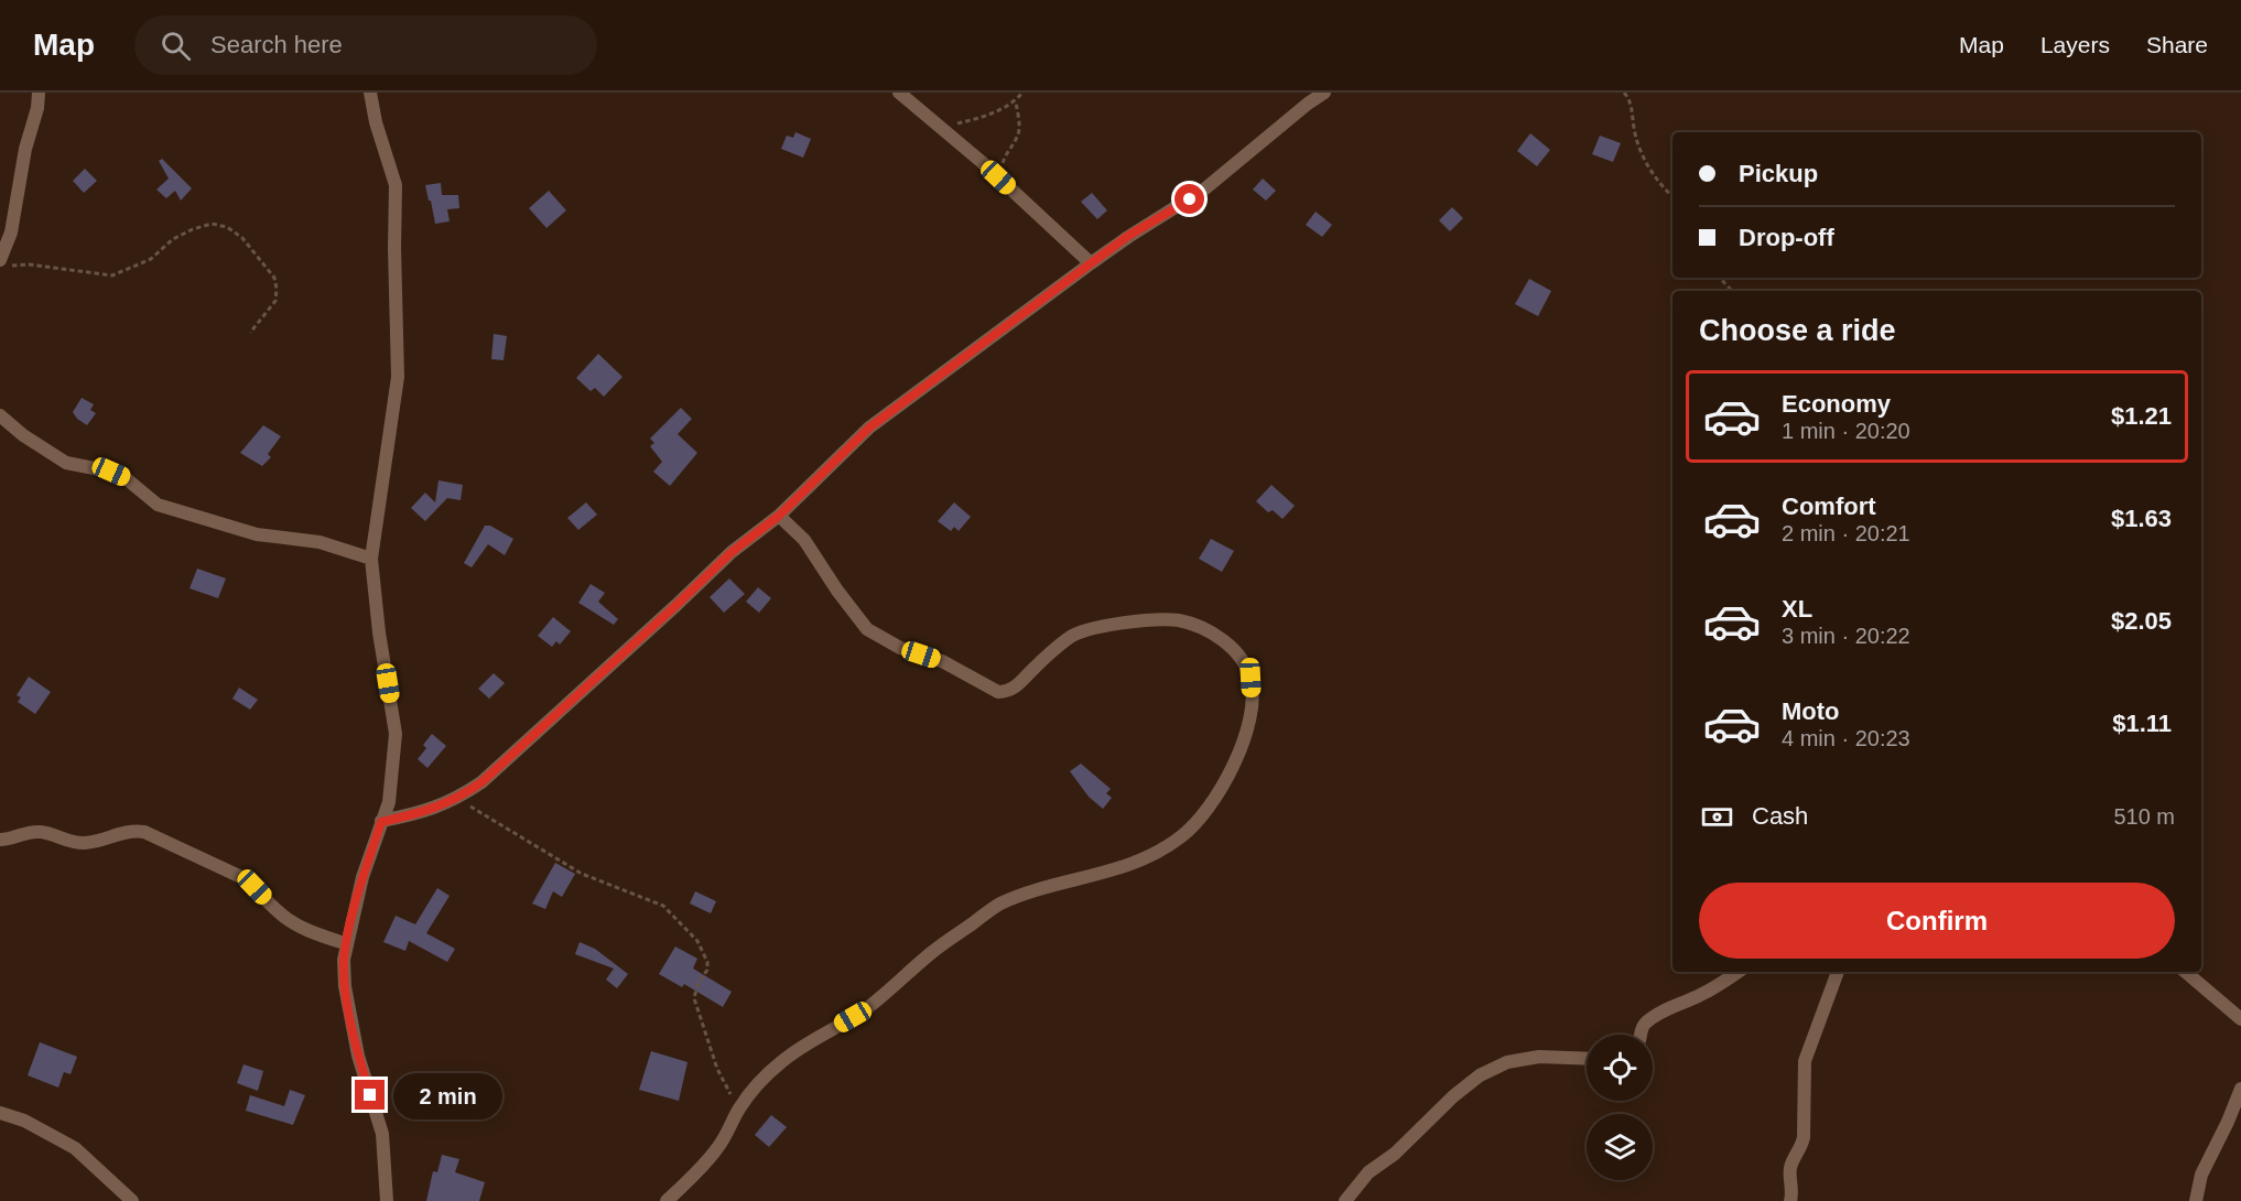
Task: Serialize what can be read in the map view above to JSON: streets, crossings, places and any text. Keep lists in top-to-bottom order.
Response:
{
  "page": {
    "header": "Map",
    "search": "Search here",
    "nav": ["Map", "Layers", "Share"],
    "banner": ["Pickup", "Drop-off"],
    "heading": "Choose a ride",
    "list": [
      {
        "name": "Economy",
        "note": "1 min · 20:20",
        "value": "$1.21"
      },
      {
        "name": "Comfort",
        "note": "2 min · 20:21",
        "value": "$1.63"
      },
      {
        "name": "XL",
        "note": "3 min · 20:22",
        "value": "$2.05"
      },
      {
        "name": "Moto",
        "note": "4 min · 20:23",
        "value": "$1.11"
      }
    ],
    "pay": ["Cash", "510 m"],
    "buttons": "Confirm",
    "bubble": "2 min"
  }
}
